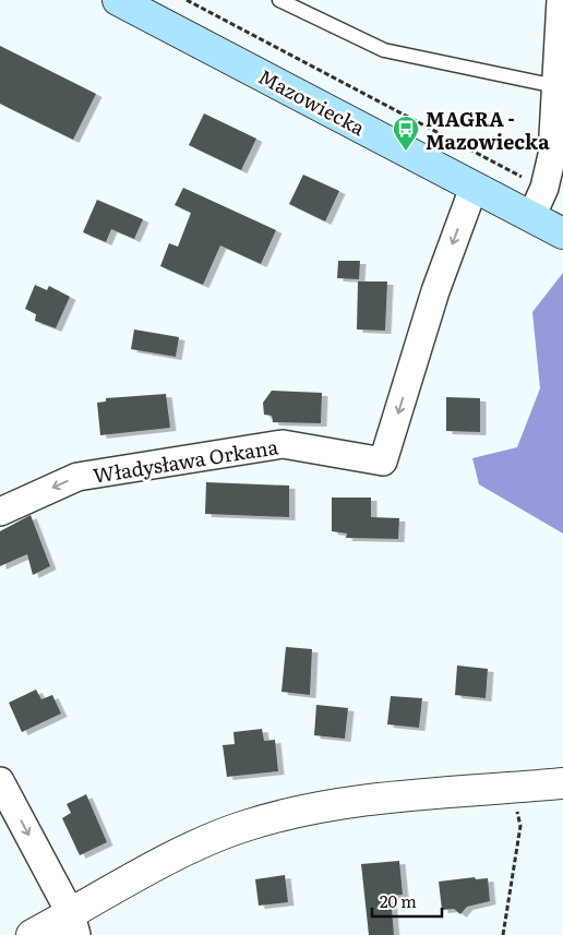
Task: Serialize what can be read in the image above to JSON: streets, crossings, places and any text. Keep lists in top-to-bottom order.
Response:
{
  "streets": {
    "main road": ["Mazowiecka"],
    "street": ["Władysława Orkana"]
  },
  "crossings": [
    ["Mazowiecka", "Władysława Orkana"]
  ],
  "one_way": ["Władysława Orkana"],
  "places": {
    "bus stop": ["MAGRA - Mazowiecka"]
  },
  "scale_bar": "20 m"
}
